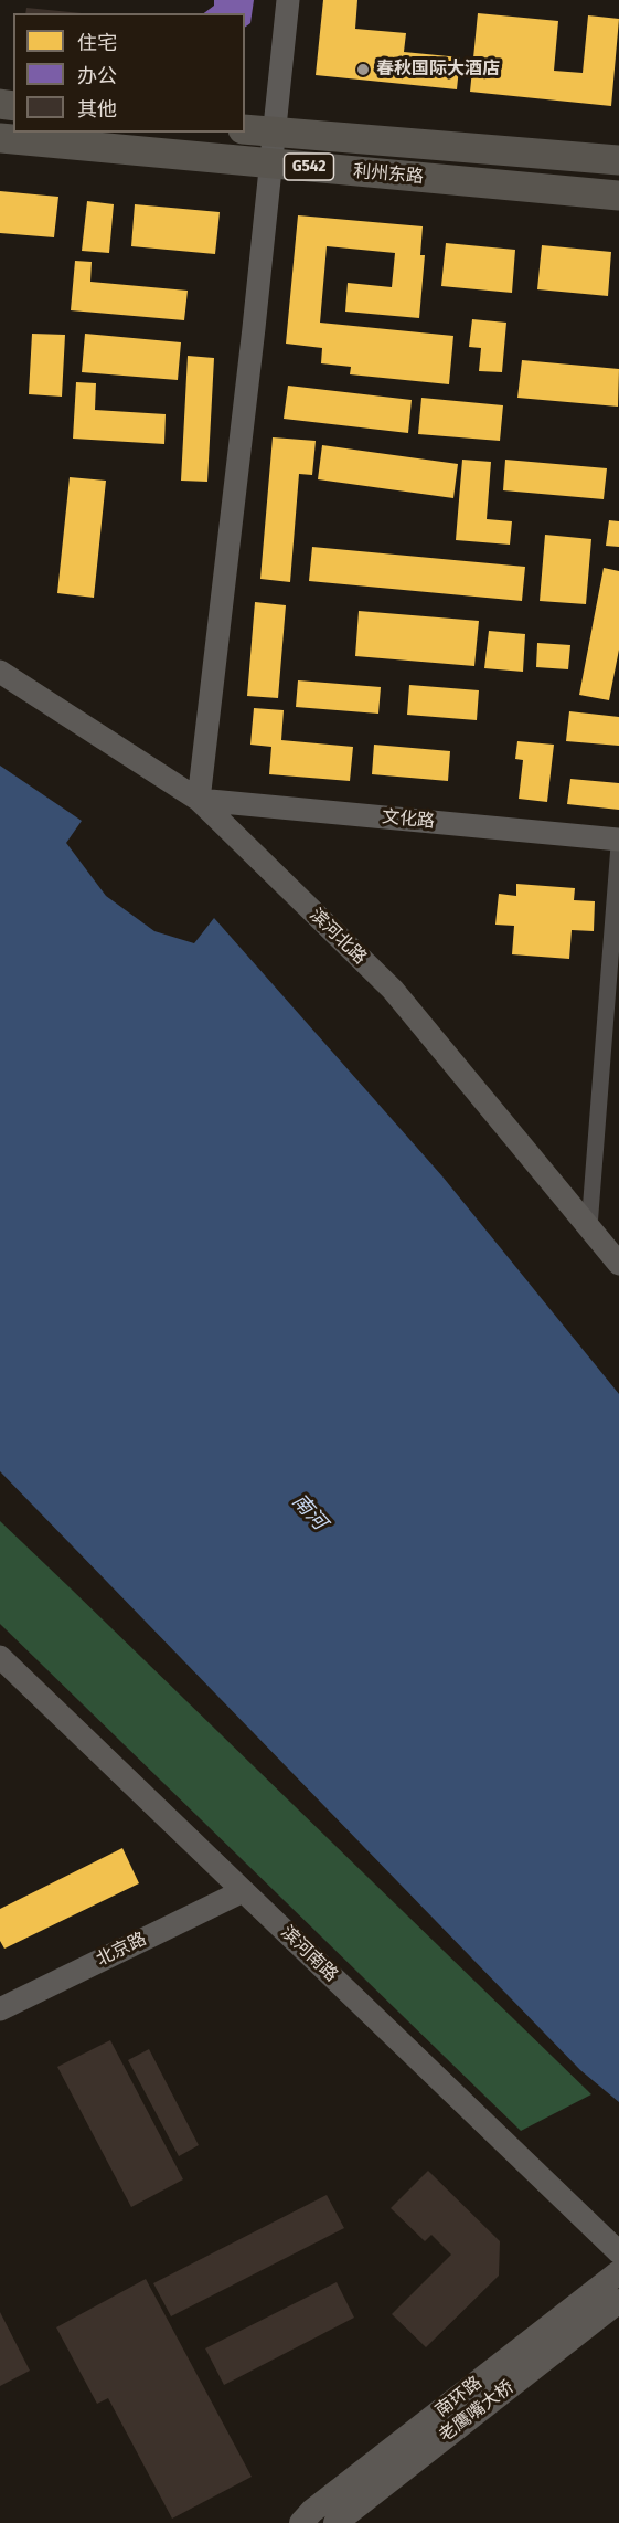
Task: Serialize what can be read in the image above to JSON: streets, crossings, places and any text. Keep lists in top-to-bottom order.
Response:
{
  "streets": {
    "highway": ["G542", "利州东路"],
    "main road": ["南环路", "老鹰嘴大桥"],
    "street": [
      "文化路",
      "滨河北路",
      "北京路",
      "滨河南路"
    ]
  },
  "crossings": [
    ["文化路", "滨河北路"],
    ["北京路", "滨河南路"]
  ],
  "water": ["南河"],
  "places": ["春秋国际大酒店"],
  "legend": ["住宅", "办公", "其他"]
}
